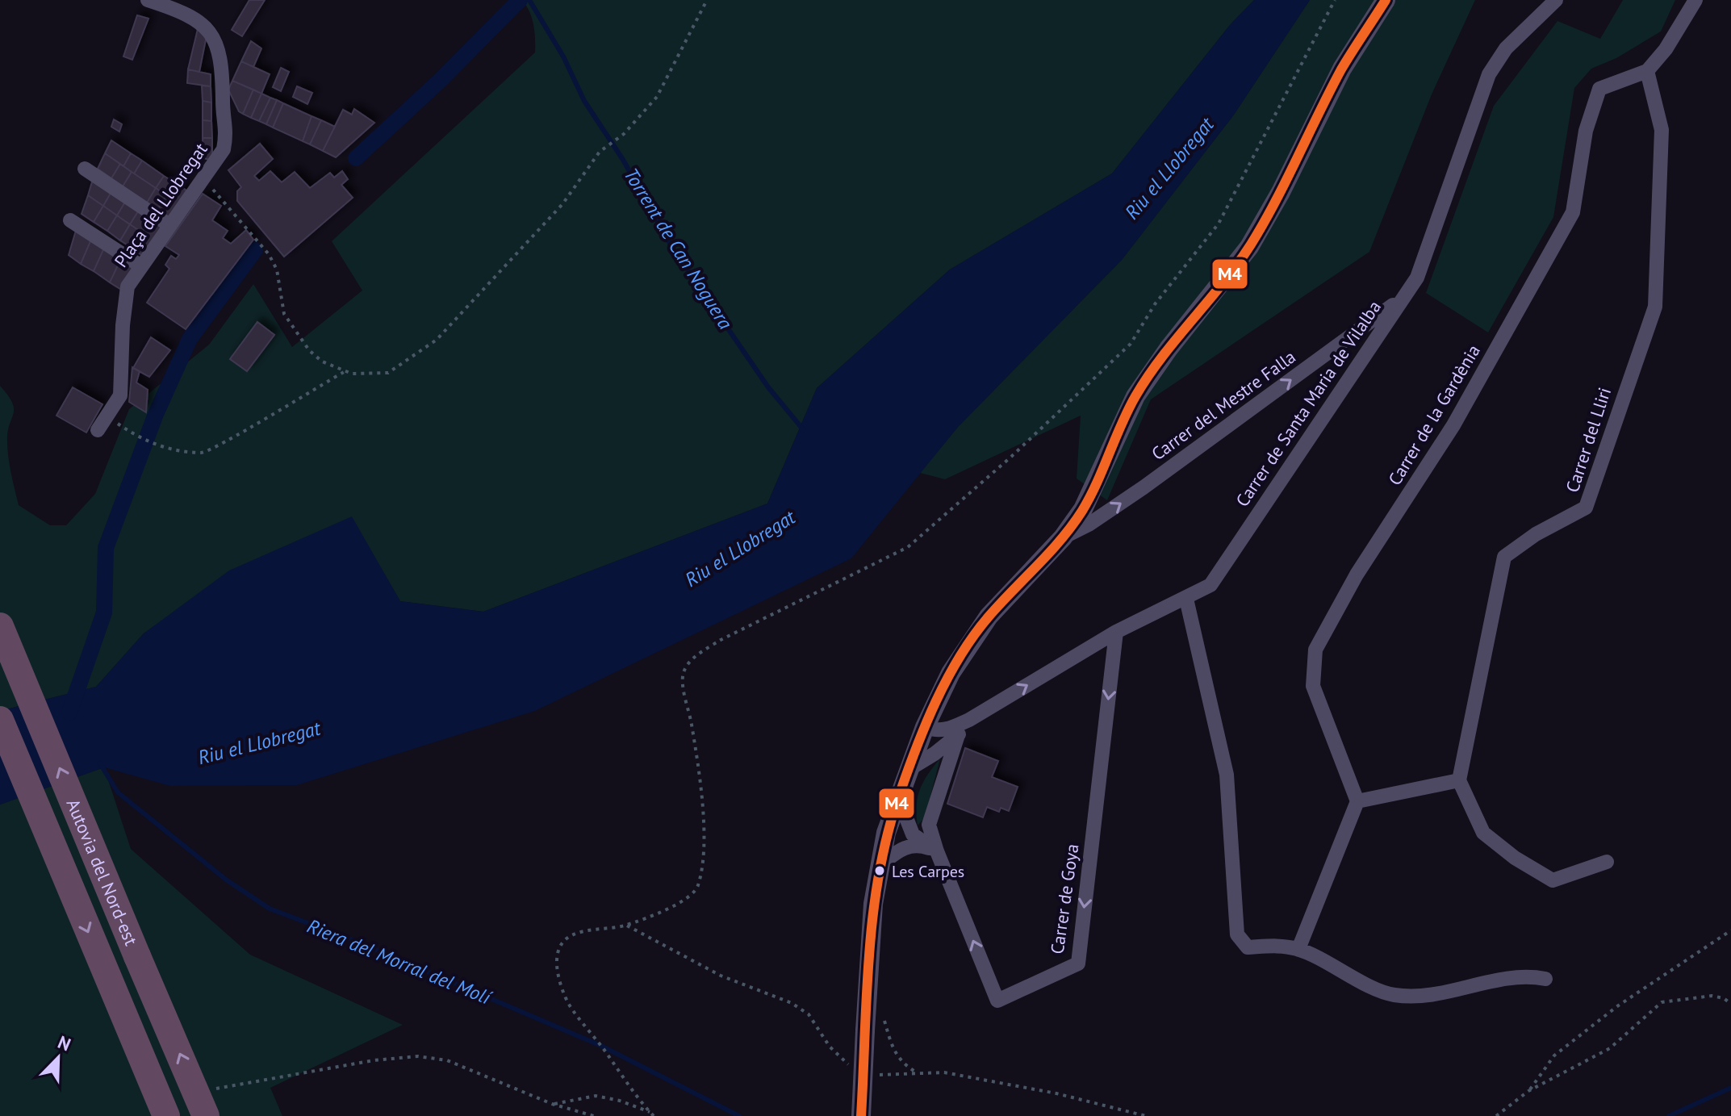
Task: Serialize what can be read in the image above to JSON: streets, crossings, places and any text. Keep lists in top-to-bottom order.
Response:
{
  "streets": {
    "highway": ["Autovia del Nord-est"],
    "street": [
      "Plaça del Llobregat",
      "Carrer de Santa Maria de Vilalba",
      "Carrer del Mestre Falla",
      "Carrer de la Gardènia",
      "Carrer del Lliri",
      "Carrer de Goya"
    ]
  },
  "crossings": [
    ["Carrer de Santa Maria de Vilalba", "Carrer del Mestre Falla"],
    ["Carrer de Santa Maria de Vilalba", "Carrer de Goya"],
    ["Carrer de la Gardènia", "Carrer del Lliri"]
  ],
  "water": ["Riu el Llobregat", "Torrent de Can Noguera", "Riera del Morral del Molí"],
  "places": ["Les Carpes"],
  "lines": ["transit line M4"],
  "north": "top right"
}
